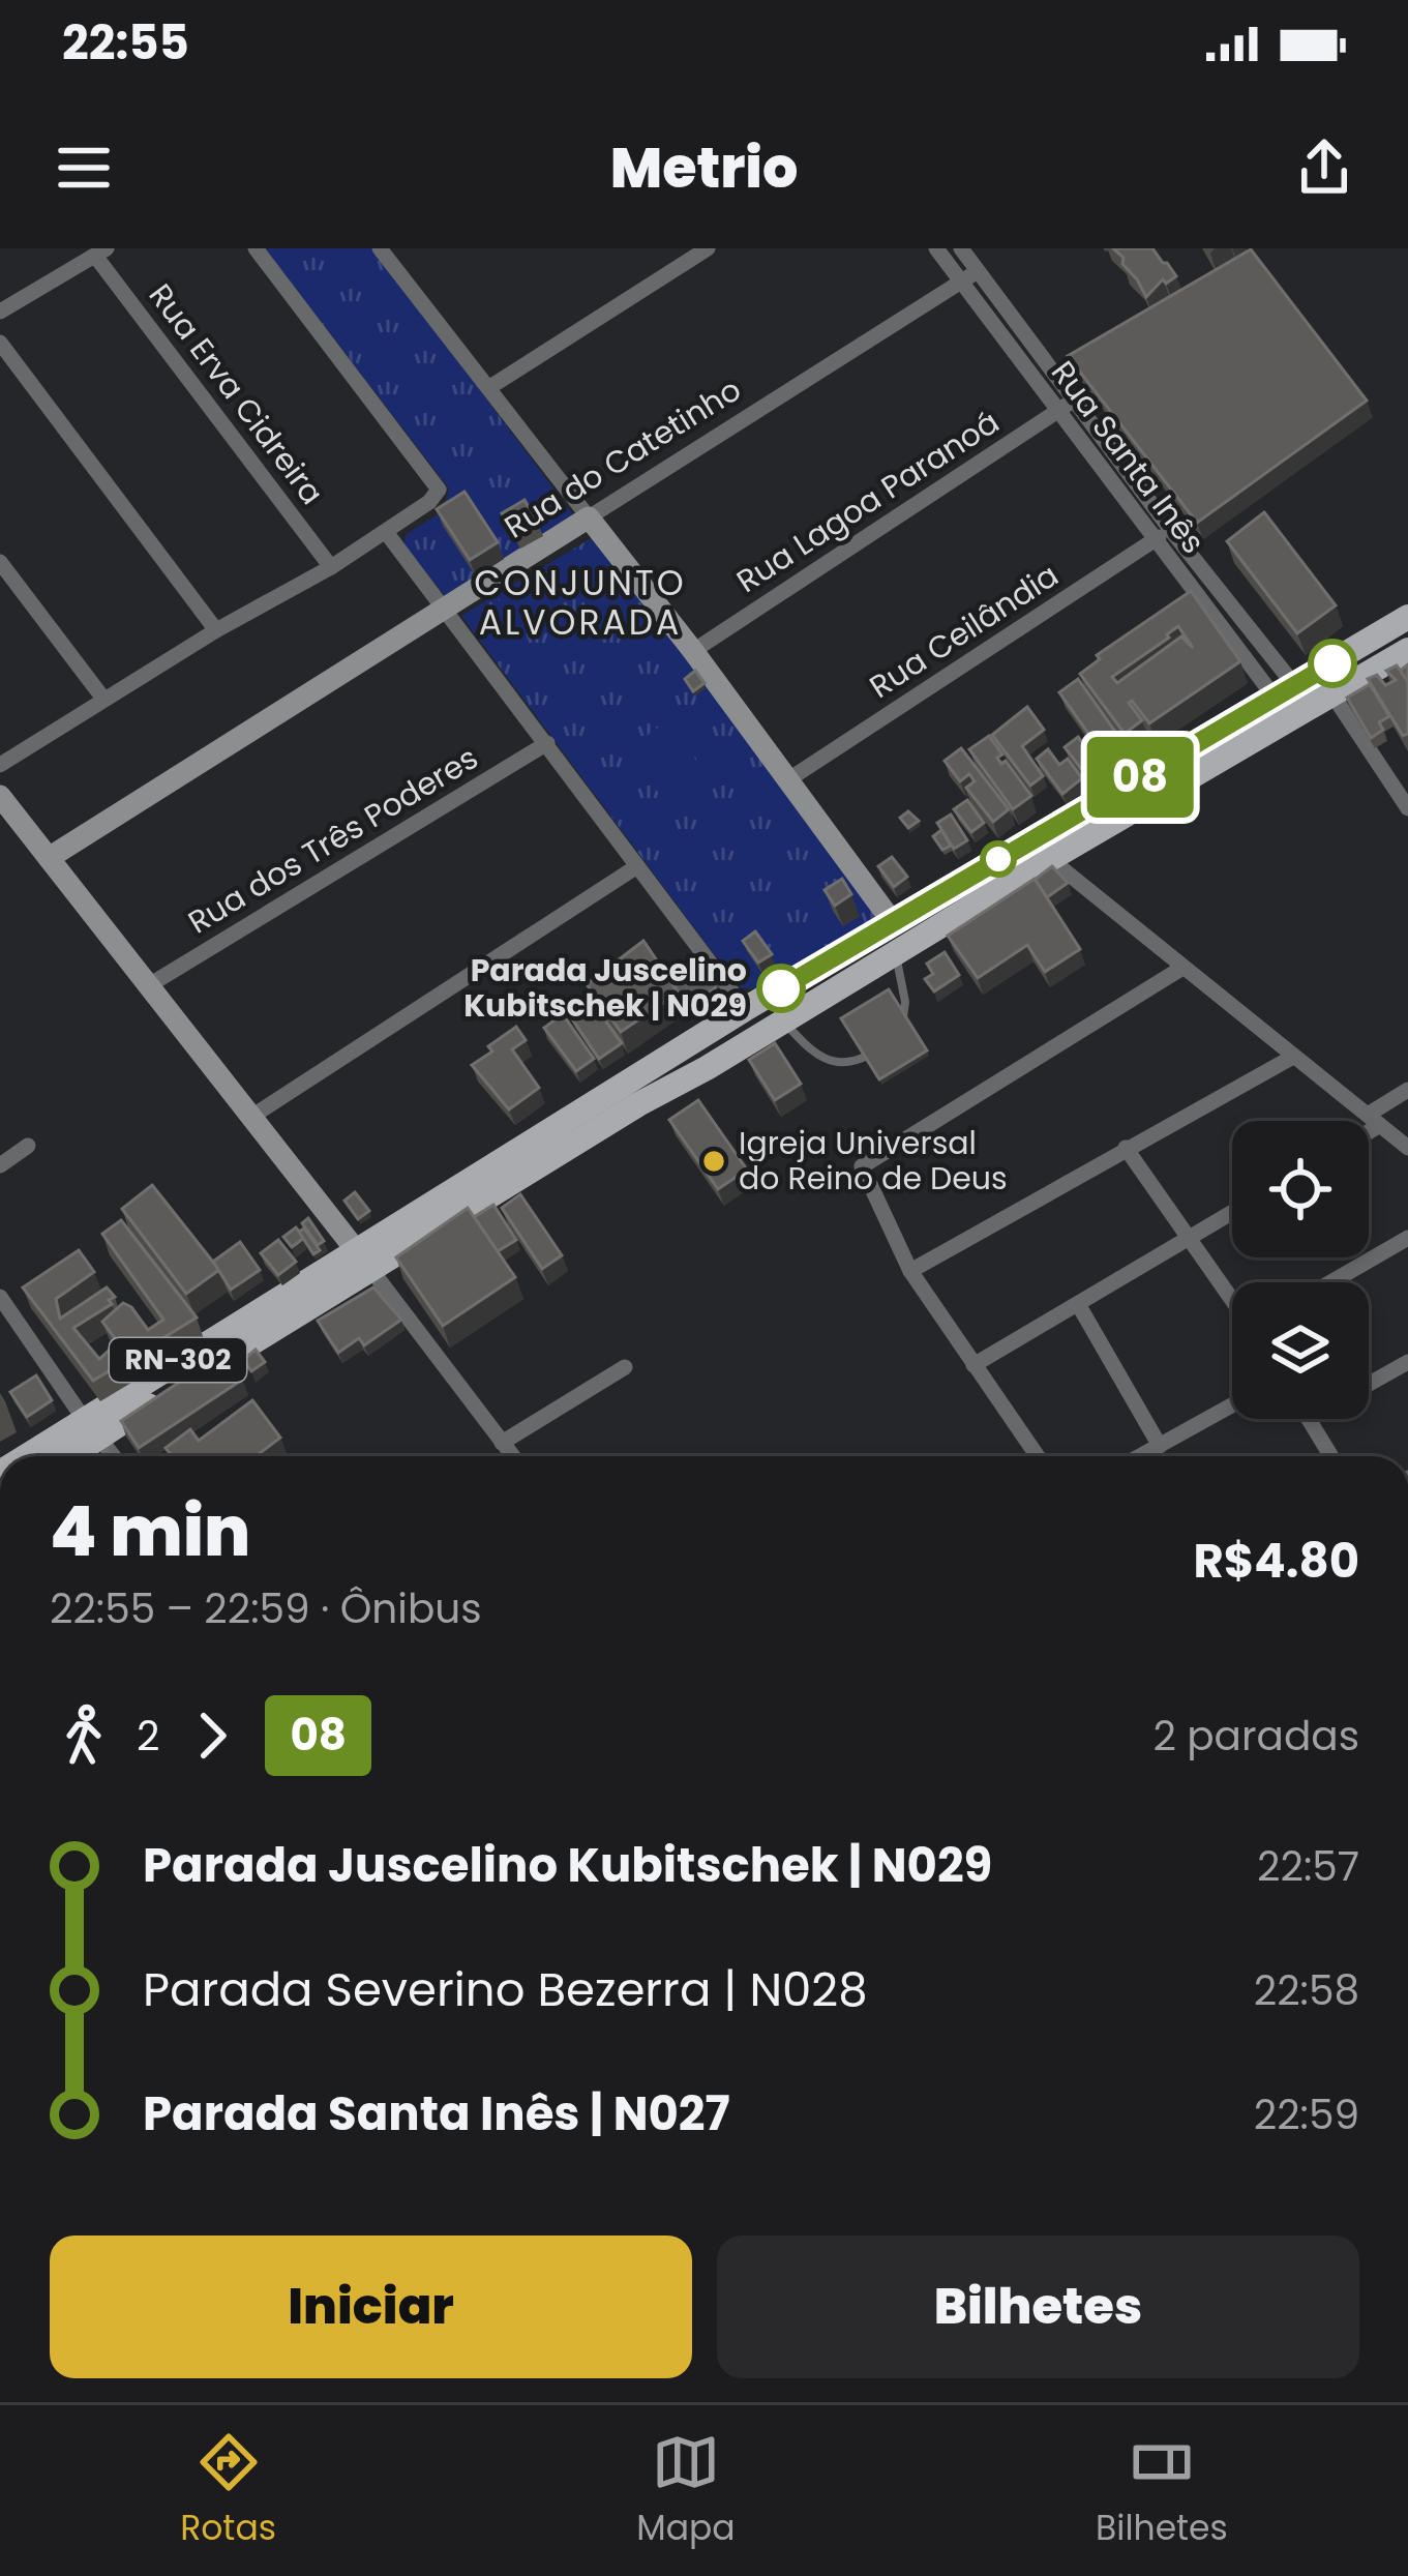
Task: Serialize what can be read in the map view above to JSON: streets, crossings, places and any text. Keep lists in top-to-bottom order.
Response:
{
  "streets": {
    "main road": ["Rua do Catetinho", "RN-302"],
    "street": [
      "Rua Erva Cidreira",
      "Rua Santa Inês",
      "Rua Lagoa Paranoá",
      "Rua Ceilândia",
      "Rua dos Três Poderes"
    ]
  },
  "crossings": [
    ["Rua Santa Inês", "Rua do Catetinho"],
    ["Rua Santa Inês", "Rua Lagoa Paranoá"],
    ["Rua Santa Inês", "Rua Ceilândia"],
    ["Rua Santa Inês", "RN-302"]
  ],
  "districts": ["CONJUNTO ALVORADA"],
  "places": ["Parada Juscelino Kubitschek | N029", "Igreja Universal do Reino de Deus"],
  "lines": ["bus line 08"],
  "page": {
    "status": "22:55",
    "header": "Metrio",
    "on_map": "08",
    "heading": ["4 min", "22:55 – 22:59 · Ônibus", "R$4.80"],
    "legs": ["2", "08", "2 paradas"],
    "list": [
      {
        "name": "Parada Juscelino Kubitschek | N029",
        "value": "22:57"
      },
      {
        "name": "Parada Severino Bezerra | N028",
        "value": "22:58"
      },
      {
        "name": "Parada Santa Inês | N027",
        "value": "22:59"
      }
    ],
    "buttons": ["Iniciar", "Bilhetes"],
    "tabs": ["Rotas", "Mapa", "Bilhetes"]
  }
}
